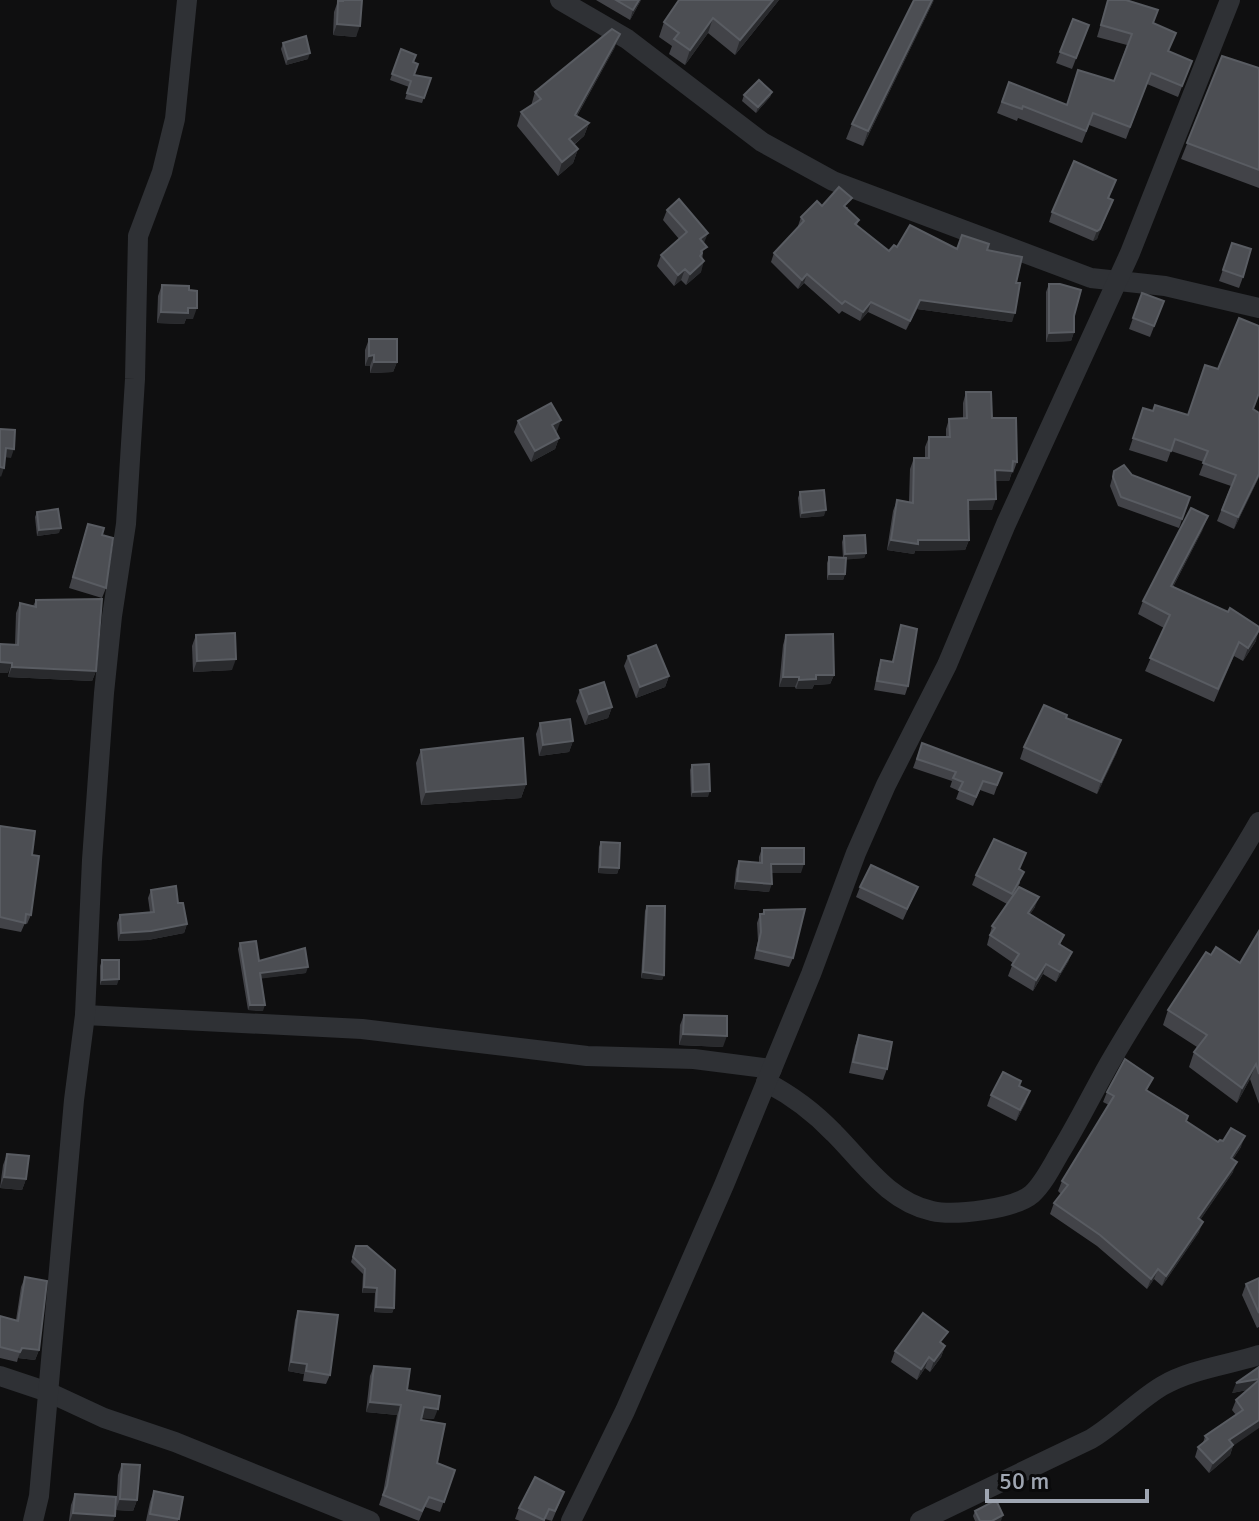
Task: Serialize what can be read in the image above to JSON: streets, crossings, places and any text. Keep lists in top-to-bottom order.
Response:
{
  "scale_bar": "50 m"
}
